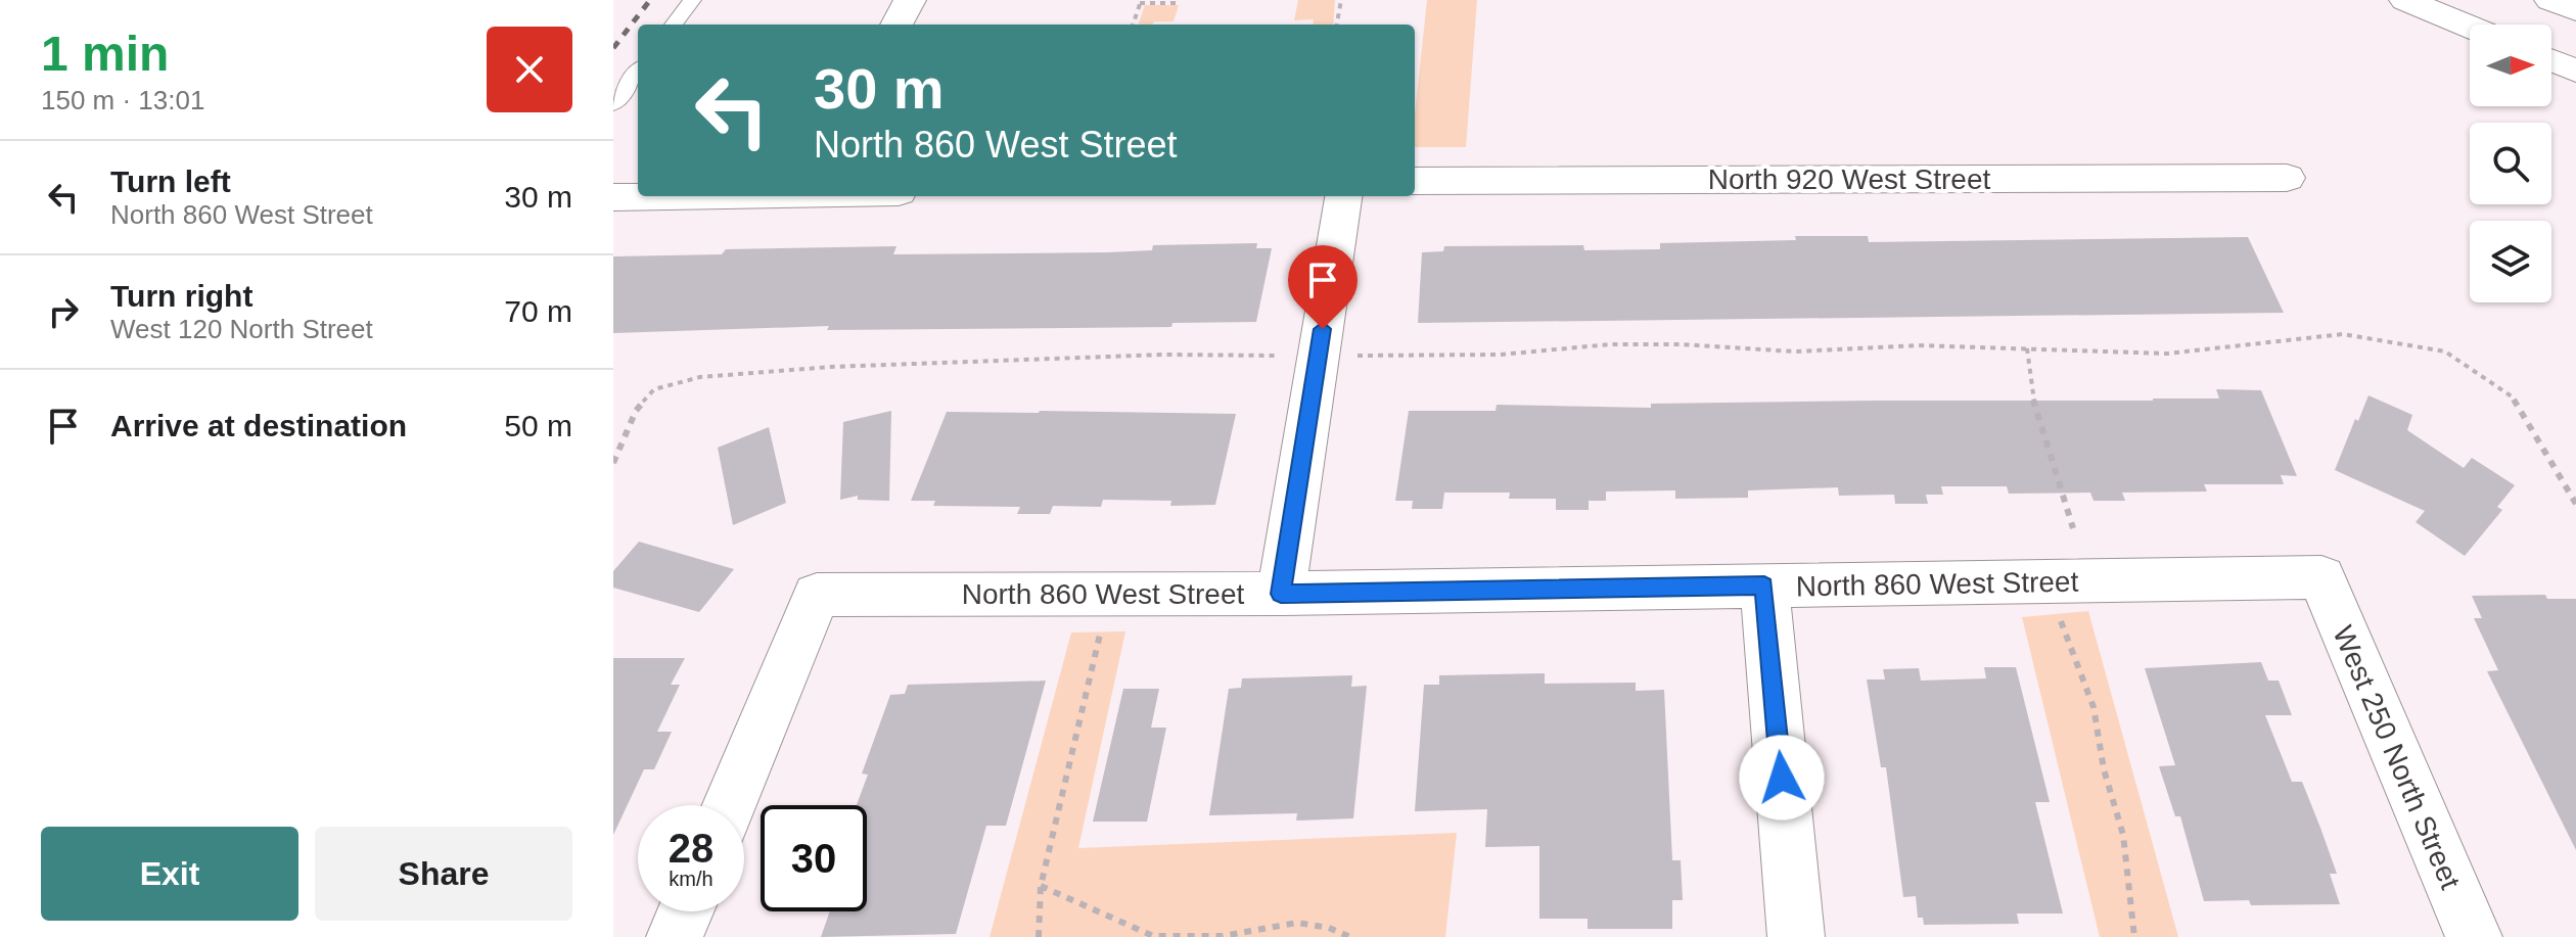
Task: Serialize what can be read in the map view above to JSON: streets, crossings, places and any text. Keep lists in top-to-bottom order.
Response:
{
  "streets": {
    "main road": ["North 920 West Street", "North 860 West Street", "West 250 North Street"]
  },
  "crossings": [
    ["North 860 West Street", "West 250 North Street"]
  ],
  "north": "right",
  "page": {
    "heading": ["1 min", "150 m · 13:01"],
    "turn": ["30 m", "North 860 West Street"],
    "list": [
      {
        "name": "Turn left",
        "note": "North 860 West Street",
        "value": "30 m"
      },
      {
        "name": "Turn right",
        "note": "West 120 North Street",
        "value": "70 m"
      },
      {
        "name": "Arrive at destination",
        "value": "50 m"
      }
    ],
    "speed": "28 km/h",
    "limit": "30",
    "buttons": ["Exit", "Share"]
  }
}
